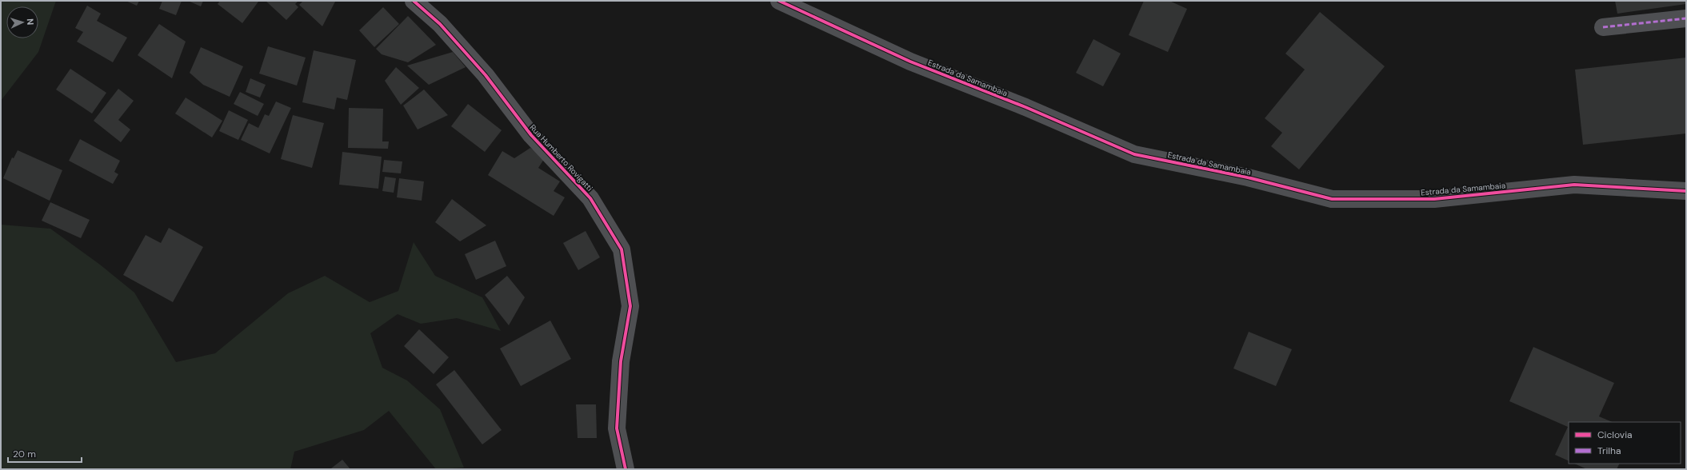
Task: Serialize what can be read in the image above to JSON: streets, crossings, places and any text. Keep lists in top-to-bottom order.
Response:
{
  "streets": {
    "street": ["Estrada da Samambaia", "Rua Humberto Rovigatti"]
  },
  "legend": ["Ciclovia", "Trilha"],
  "scale_bar": "20 m",
  "north": "right"
}
